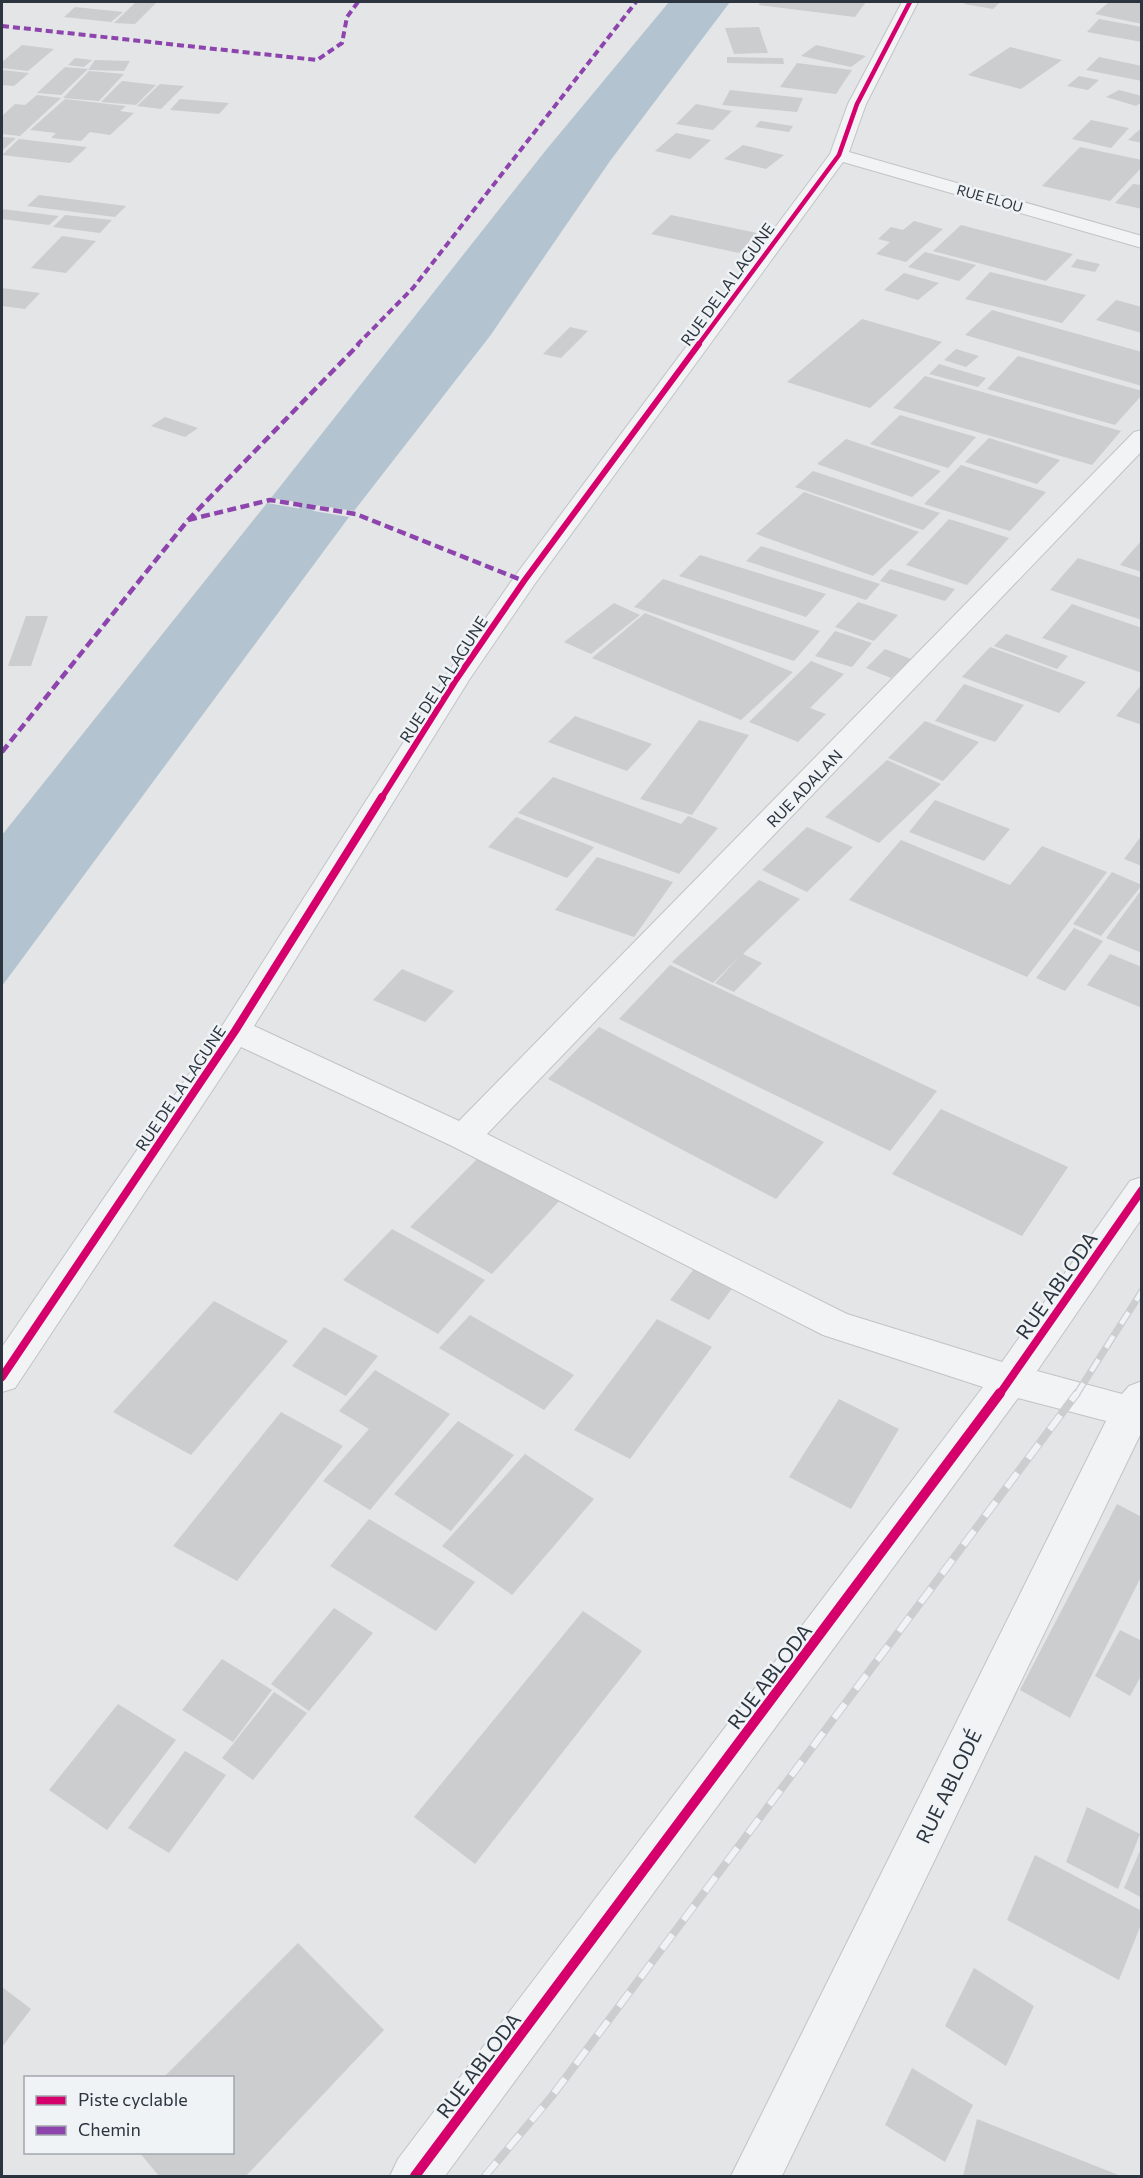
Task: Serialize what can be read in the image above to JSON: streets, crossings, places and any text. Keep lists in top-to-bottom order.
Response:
{
  "streets": {
    "street": [
      "RUE ELOU",
      "RUE DE LA LAGUNE",
      "RUE ADALAN",
      "RUE ABLODA",
      "RUE ABLODÉ"
    ]
  },
  "crossings": [
    ["RUE ELOU", "RUE DE LA LAGUNE"]
  ],
  "legend": ["Piste cyclable", "Chemin"]
}
